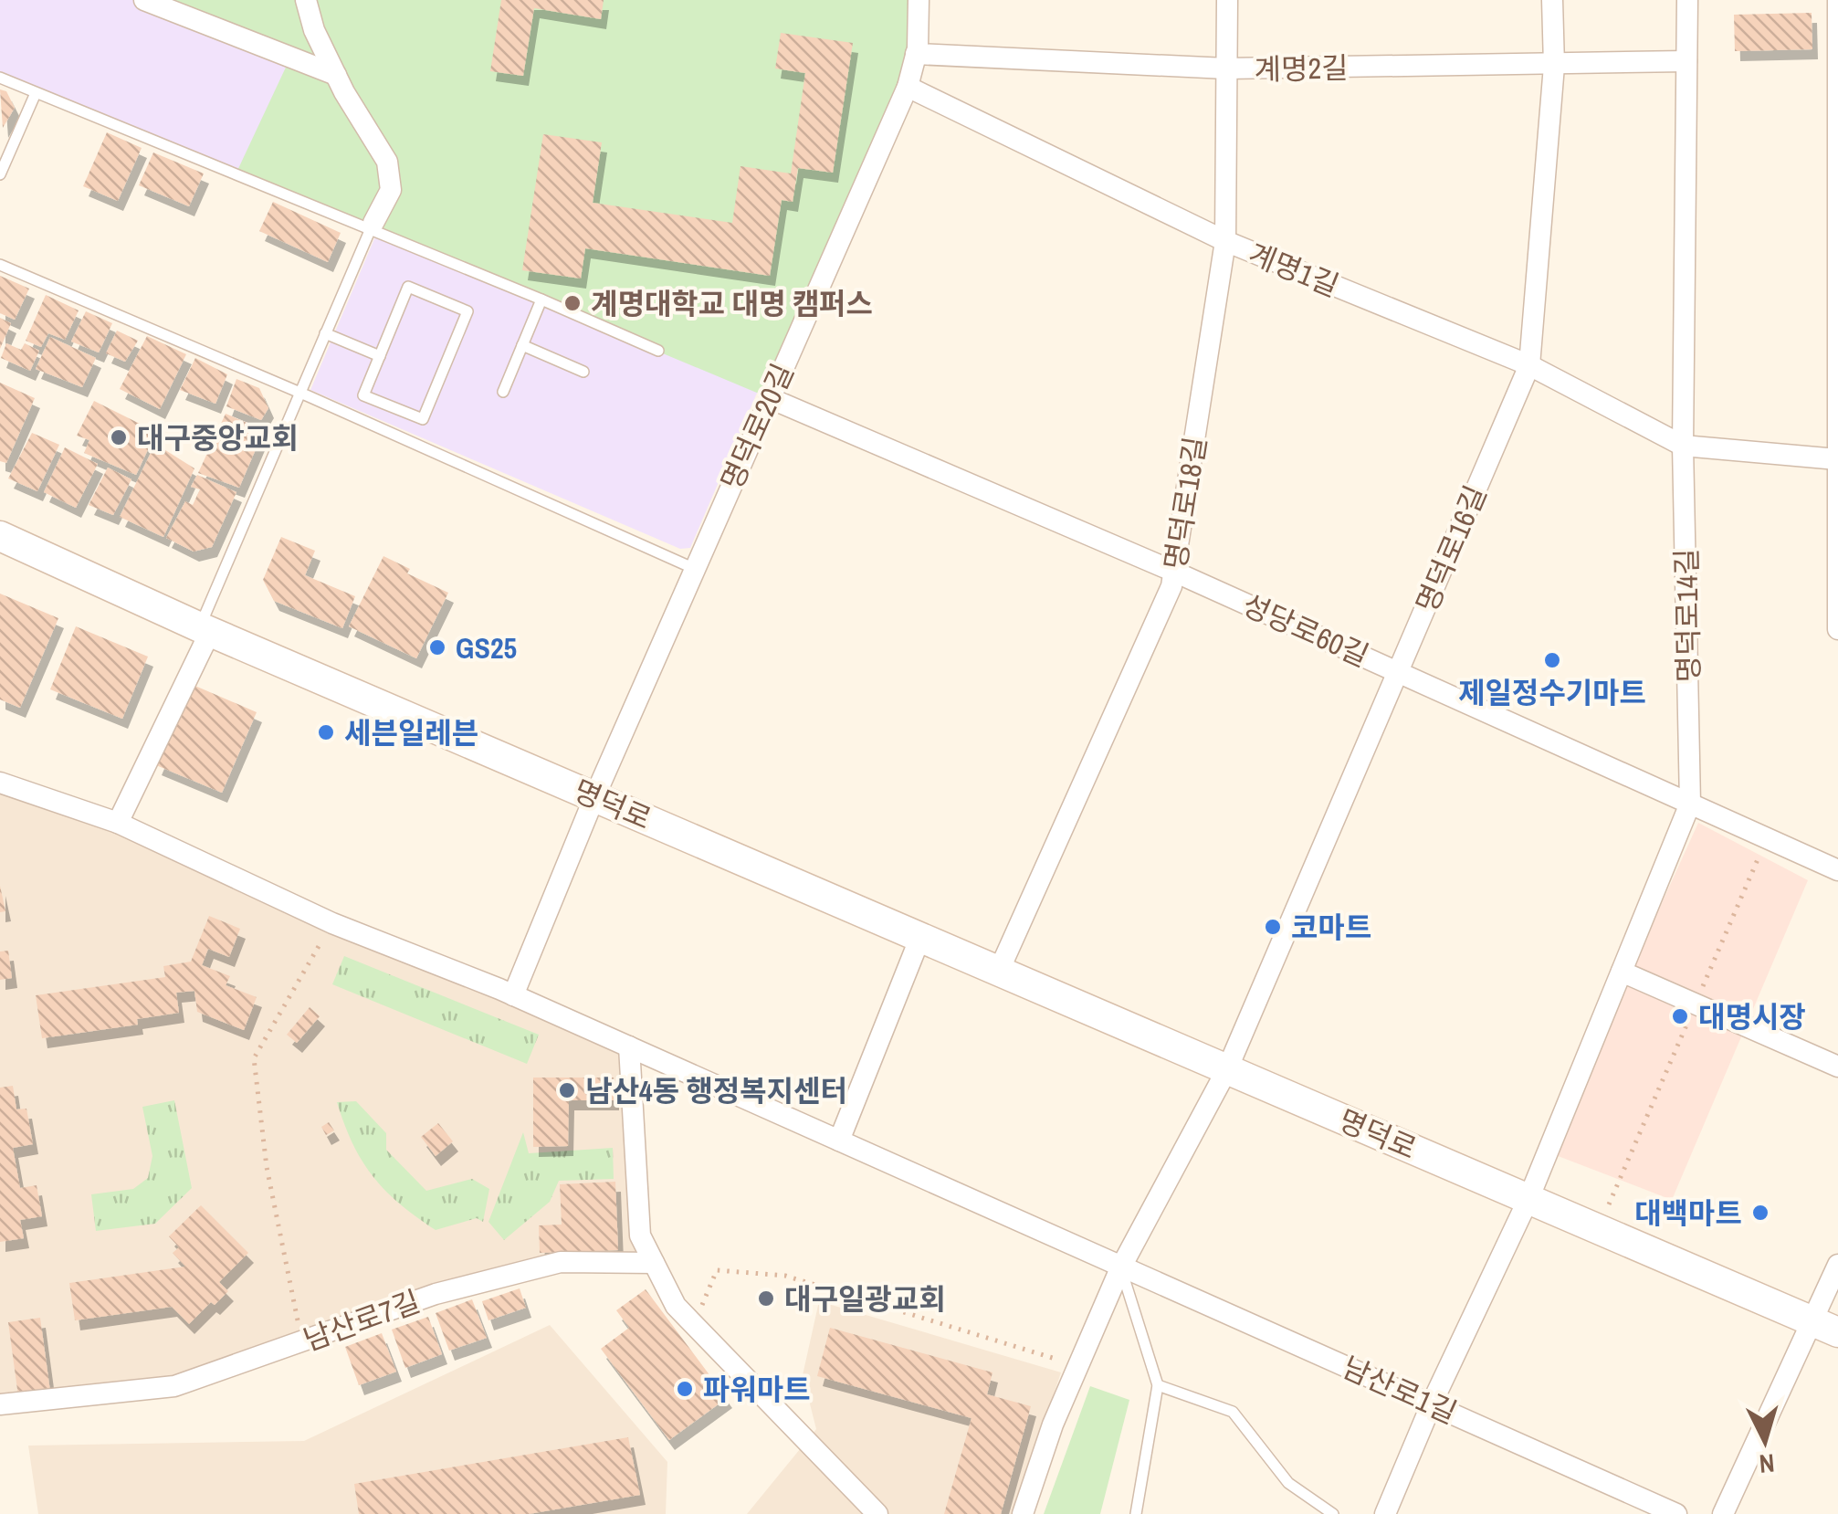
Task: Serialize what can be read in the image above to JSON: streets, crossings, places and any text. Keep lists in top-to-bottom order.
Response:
{
  "streets": {
    "main road": ["명덕로"],
    "street": [
      "계명2길",
      "계명1길",
      "명덕로20길",
      "명덕로18길",
      "명덕로16길",
      "명덕로14길",
      "성당로60길",
      "남산로7길",
      "남산로1길"
    ]
  },
  "crossings": [
    ["계명2길", "명덕로20길"],
    ["계명2길", "명덕로18길"],
    ["계명2길", "명덕로16길"],
    ["계명2길", "명덕로14길"],
    ["계명1길", "명덕로20길"],
    ["계명1길", "명덕로18길"],
    ["계명1길", "명덕로16길"],
    ["계명1길", "명덕로14길"],
    ["명덕로20길", "성당로60길"],
    ["명덕로20길", "명덕로"],
    ["명덕로20길", "남산로1길"],
    ["명덕로18길", "성당로60길"],
    ["명덕로18길", "명덕로"],
    ["명덕로16길", "성당로60길"],
    ["명덕로16길", "명덕로"],
    ["명덕로14길", "성당로60길"],
    ["명덕로14길", "명덕로"]
  ],
  "places": [
    "계명대학교 대명 캠퍼스",
    "대구중앙교회",
    "GS25",
    "제일정수기마트",
    "세븐일레븐",
    "코마트",
    "대명시장",
    "남산4동 행정복지센터",
    "대백마트",
    "대구일광교회",
    "파워마트"
  ],
  "north": "bottom"
}
